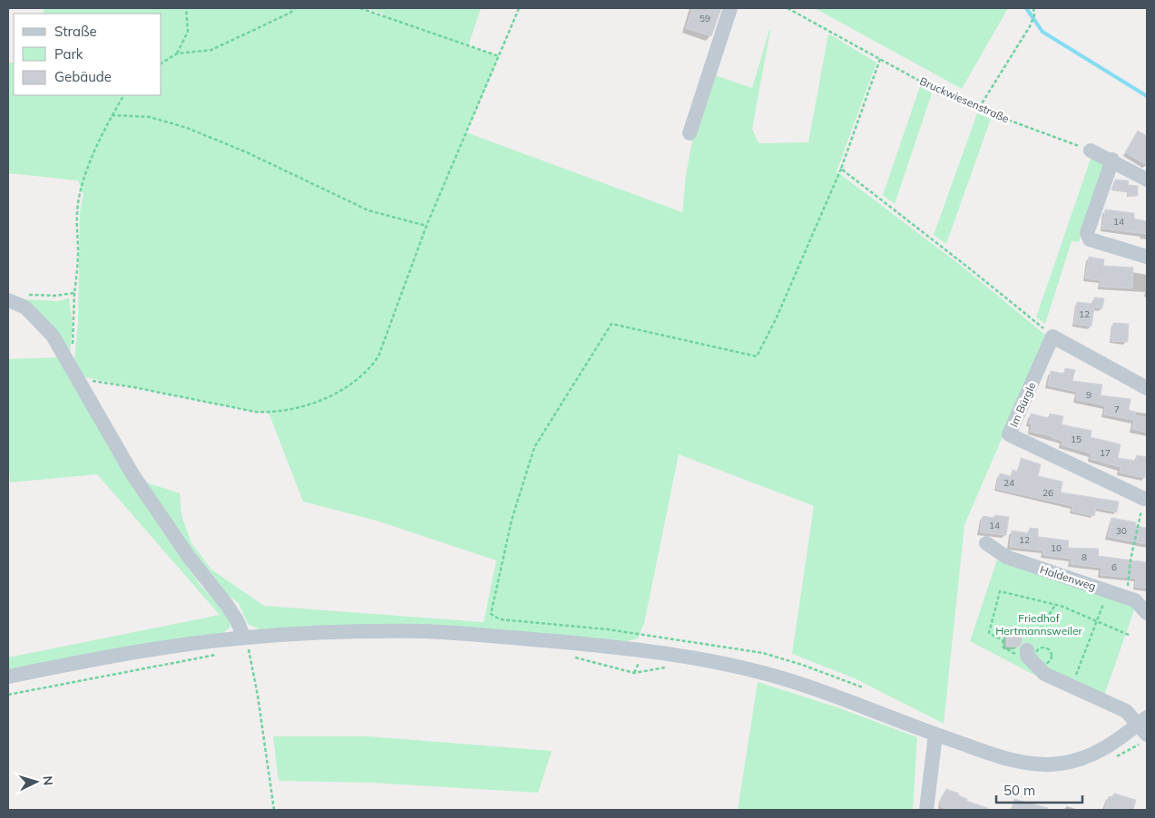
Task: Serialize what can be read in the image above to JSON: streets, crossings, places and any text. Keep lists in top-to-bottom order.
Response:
{
  "streets": {
    "street": ["Im Bürgle", "Haldenweg"],
    "path": ["Bruckwiesenstraße"]
  },
  "parks": ["Friedhof Hertmannsweiler"],
  "house_numbers": [
    "59",
    "14",
    "12",
    "9",
    "7",
    "15",
    "17",
    "24",
    "26",
    "14",
    "30",
    "12",
    "10",
    "8",
    "6"
  ],
  "legend": ["Straße", "Park", "Gebäude"],
  "scale_bar": "50 m",
  "north": "right"
}
